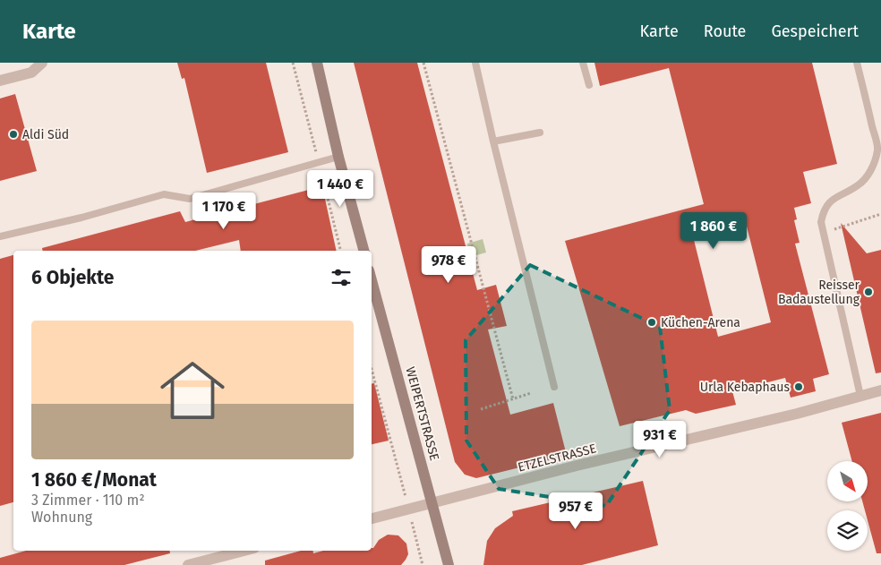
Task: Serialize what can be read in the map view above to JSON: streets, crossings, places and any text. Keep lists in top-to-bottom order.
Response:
{
  "streets": {
    "main road": ["WEIPERTSTRASSE"],
    "street": ["ETZELSTRASSE"]
  },
  "crossings": [
    ["WEIPERTSTRASSE", "ETZELSTRASSE"]
  ],
  "places": [
    "Aldi Süd",
    "Reisser Badaustellung",
    "Küchen-Arena",
    "Urla Kebaphaus"
  ],
  "north": "bottom right",
  "page": {
    "header": "Karte",
    "nav": ["Karte", "Route", "Gespeichert"],
    "price": [
      "1 440 €",
      "1 170 €",
      "1 860 €",
      "978 €",
      "931 €",
      "957 €"
    ],
    "heading": "6 Objekte",
    "list": [
      {
        "name": "1 860 €/Monat",
        "note": "3 Zimmer · 110 m² · Wohnung"
      }
    ]
  }
}
